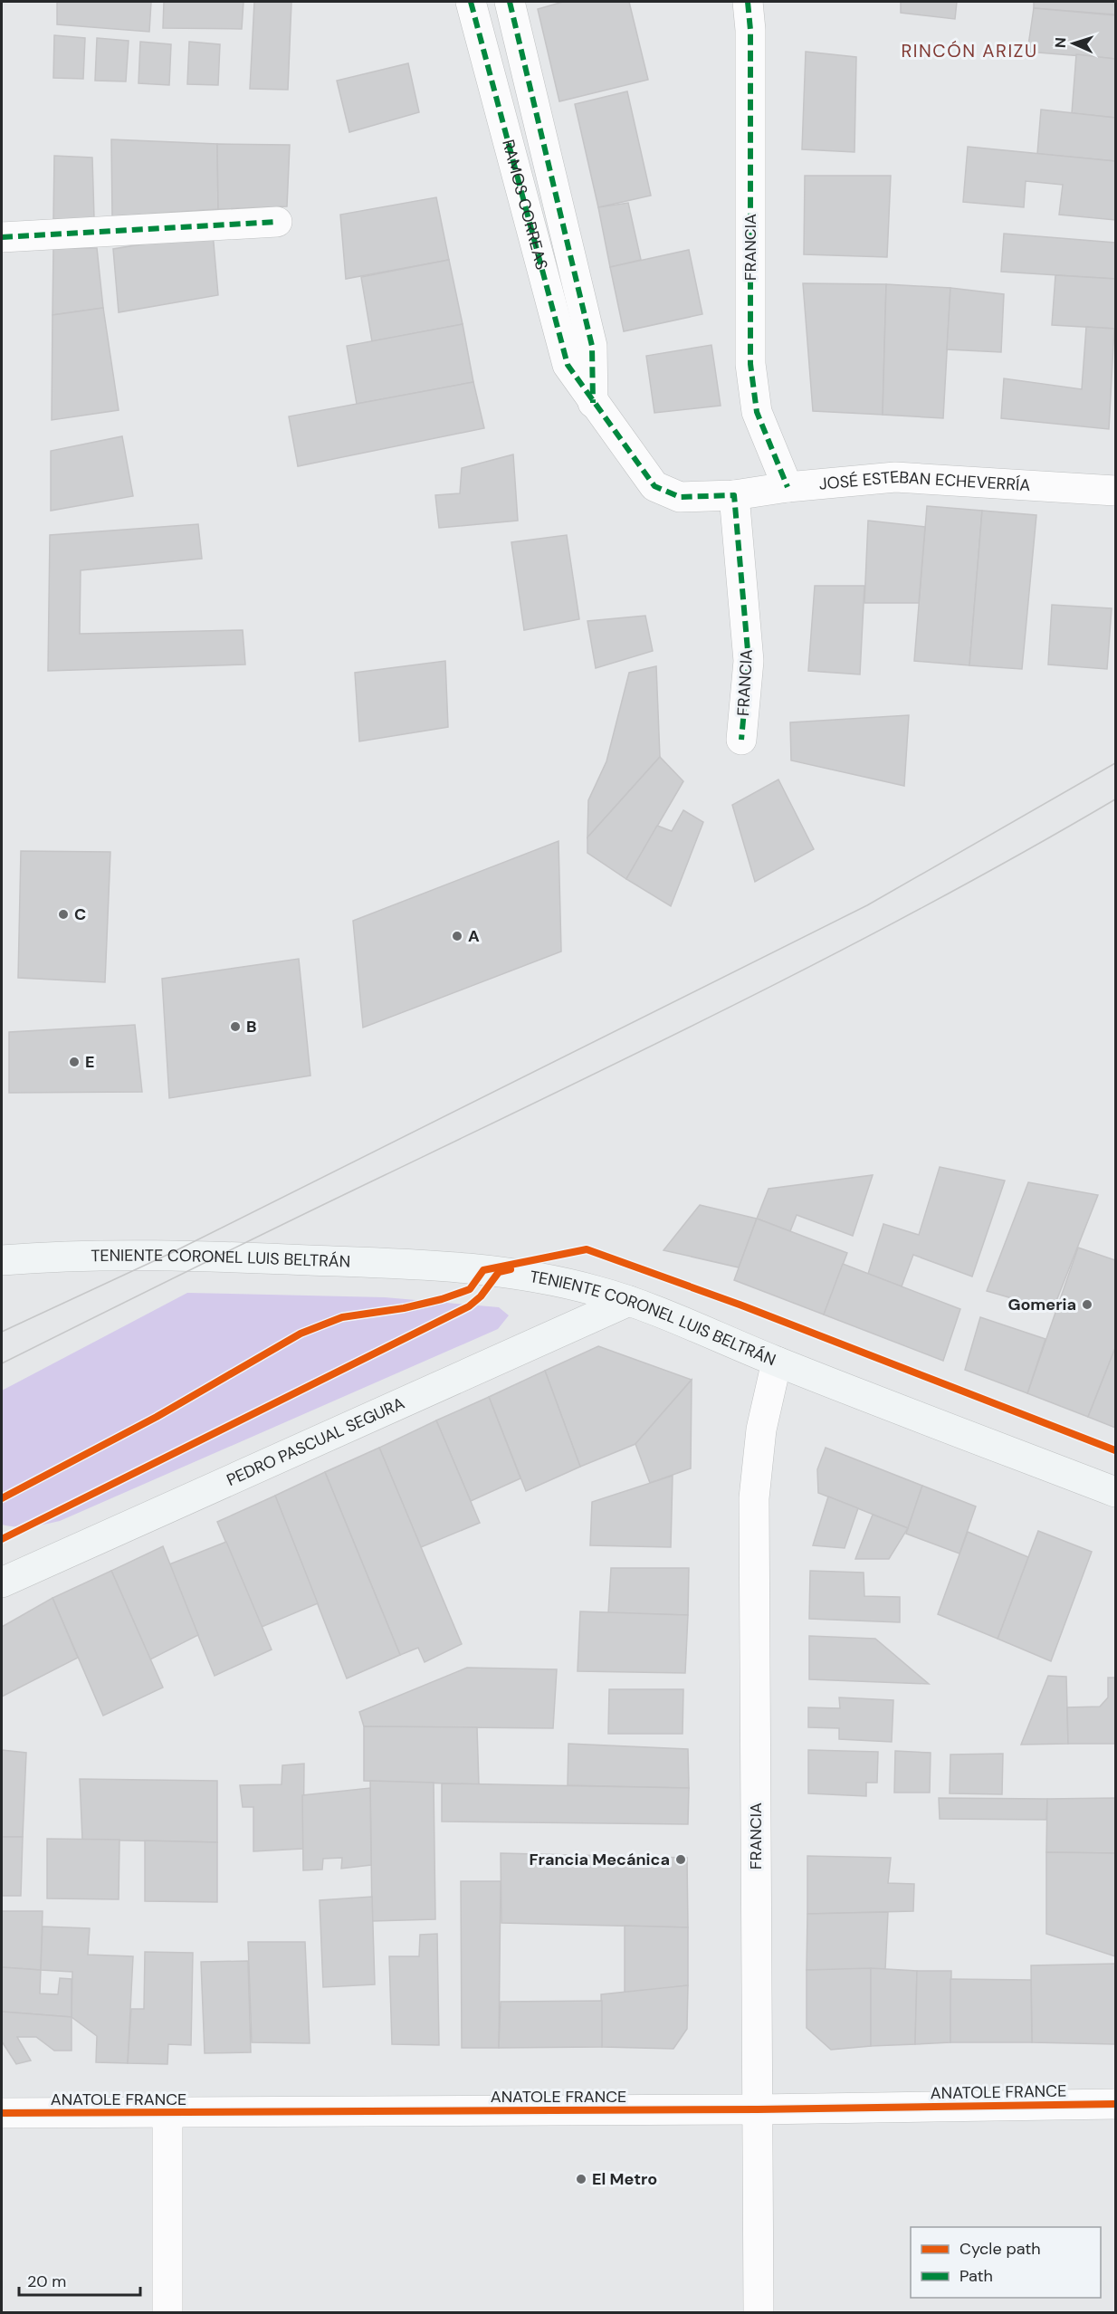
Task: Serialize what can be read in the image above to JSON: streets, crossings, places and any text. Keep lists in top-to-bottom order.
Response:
{
  "streets": {
    "main road": ["TENIENTE CORONEL LUIS BELTRÁN", "PEDRO PASCUAL SEGURA"],
    "street": [
      "RAMOS CORREAS",
      "FRANCIA",
      "JOSÉ ESTEBAN ECHEVERRÍA",
      "ANATOLE FRANCE"
    ]
  },
  "crossings": [
    ["RAMOS CORREAS", "FRANCIA"],
    ["RAMOS CORREAS", "JOSÉ ESTEBAN ECHEVERRÍA"],
    ["FRANCIA", "JOSÉ ESTEBAN ECHEVERRÍA"],
    ["FRANCIA", "TENIENTE CORONEL LUIS BELTRÁN"],
    ["FRANCIA", "ANATOLE FRANCE"],
    ["TENIENTE CORONEL LUIS BELTRÁN", "PEDRO PASCUAL SEGURA"]
  ],
  "districts": ["RINCÓN ARIZU"],
  "places": [
    "C",
    "A",
    "B",
    "E",
    "Gomeria",
    "Francia Mecánica",
    "El Metro"
  ],
  "legend": ["Cycle path", "Path"],
  "scale_bar": "20 m",
  "north": "left"
}
